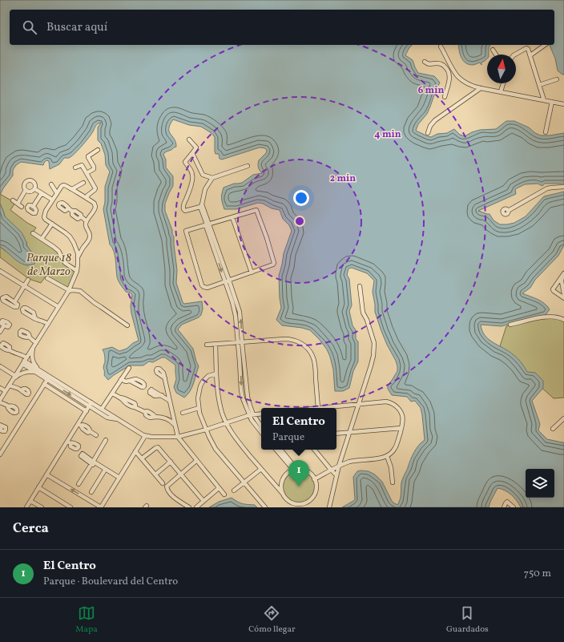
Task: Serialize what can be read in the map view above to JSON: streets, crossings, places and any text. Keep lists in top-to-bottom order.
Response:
{
  "parks": ["Parque 18 de Marzo"],
  "north": "top",
  "page": {
    "search": "Buscar aquí",
    "popup": ["El Centro", "Parque"],
    "pins": "1",
    "heading": "Cerca",
    "list": [
      {
        "mark": "1",
        "name": "El Centro",
        "note": "Parque · Boulevard del Centro",
        "value": "750 m"
      }
    ],
    "nav": ["Mapa", "Cómo llegar", "Guardados"]
  },
  "rings": ["6 min", "4 min", "2 min"]
}
